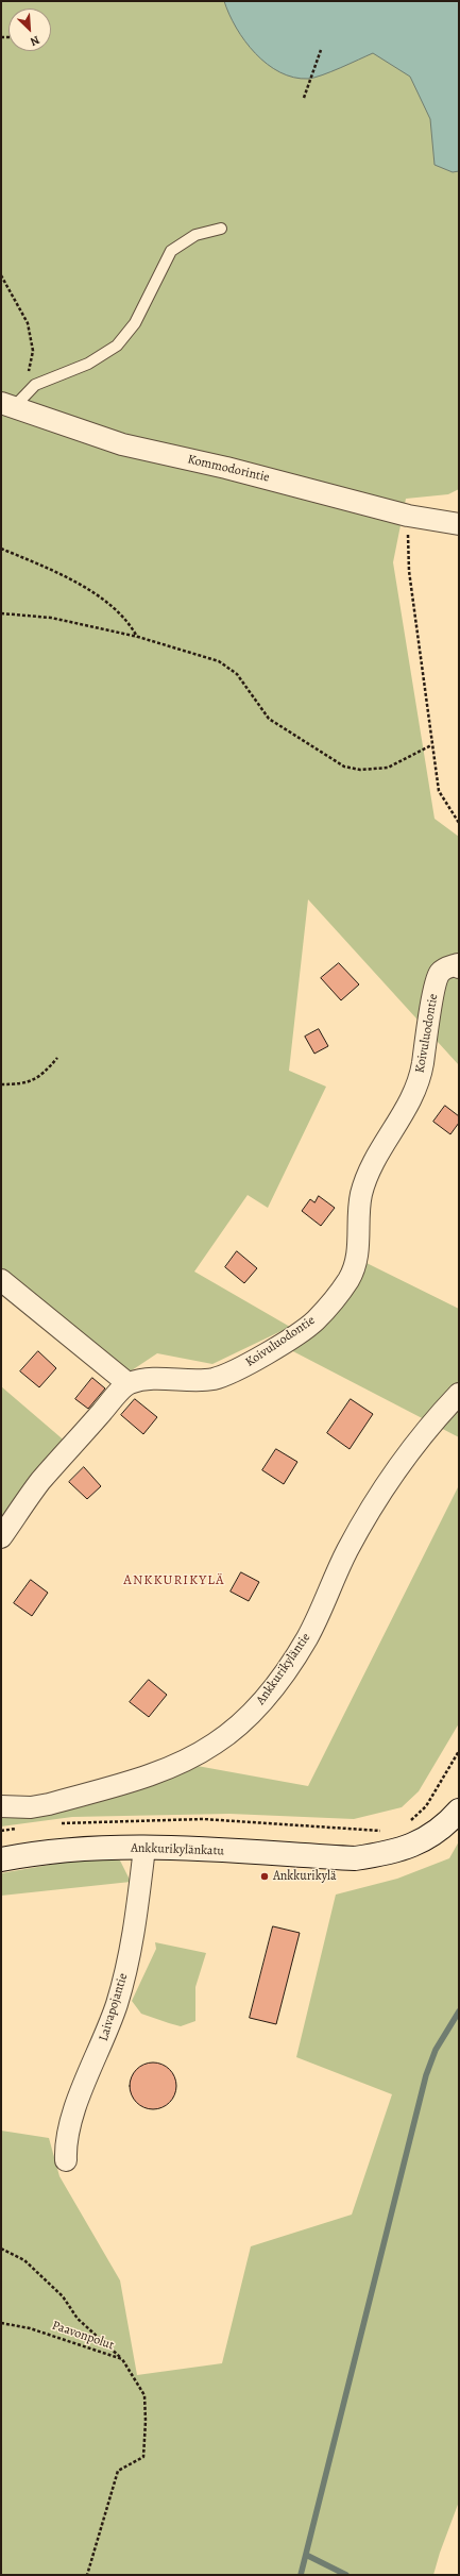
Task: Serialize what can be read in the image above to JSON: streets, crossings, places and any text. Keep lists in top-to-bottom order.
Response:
{
  "streets": {
    "street": [
      "Kommodorintie",
      "Koivuluodontie",
      "Ankkurikyläntie",
      "Ankkurikylänkatu",
      "Laivapojantie"
    ],
    "path": ["Paavonpolut"]
  },
  "crossings": [
    ["Ankkurikylänkatu", "Laivapojantie"]
  ],
  "districts": ["ANKKURIKYLÄ"],
  "places": ["Ankkurikylä"],
  "north": "bottom right"
}
